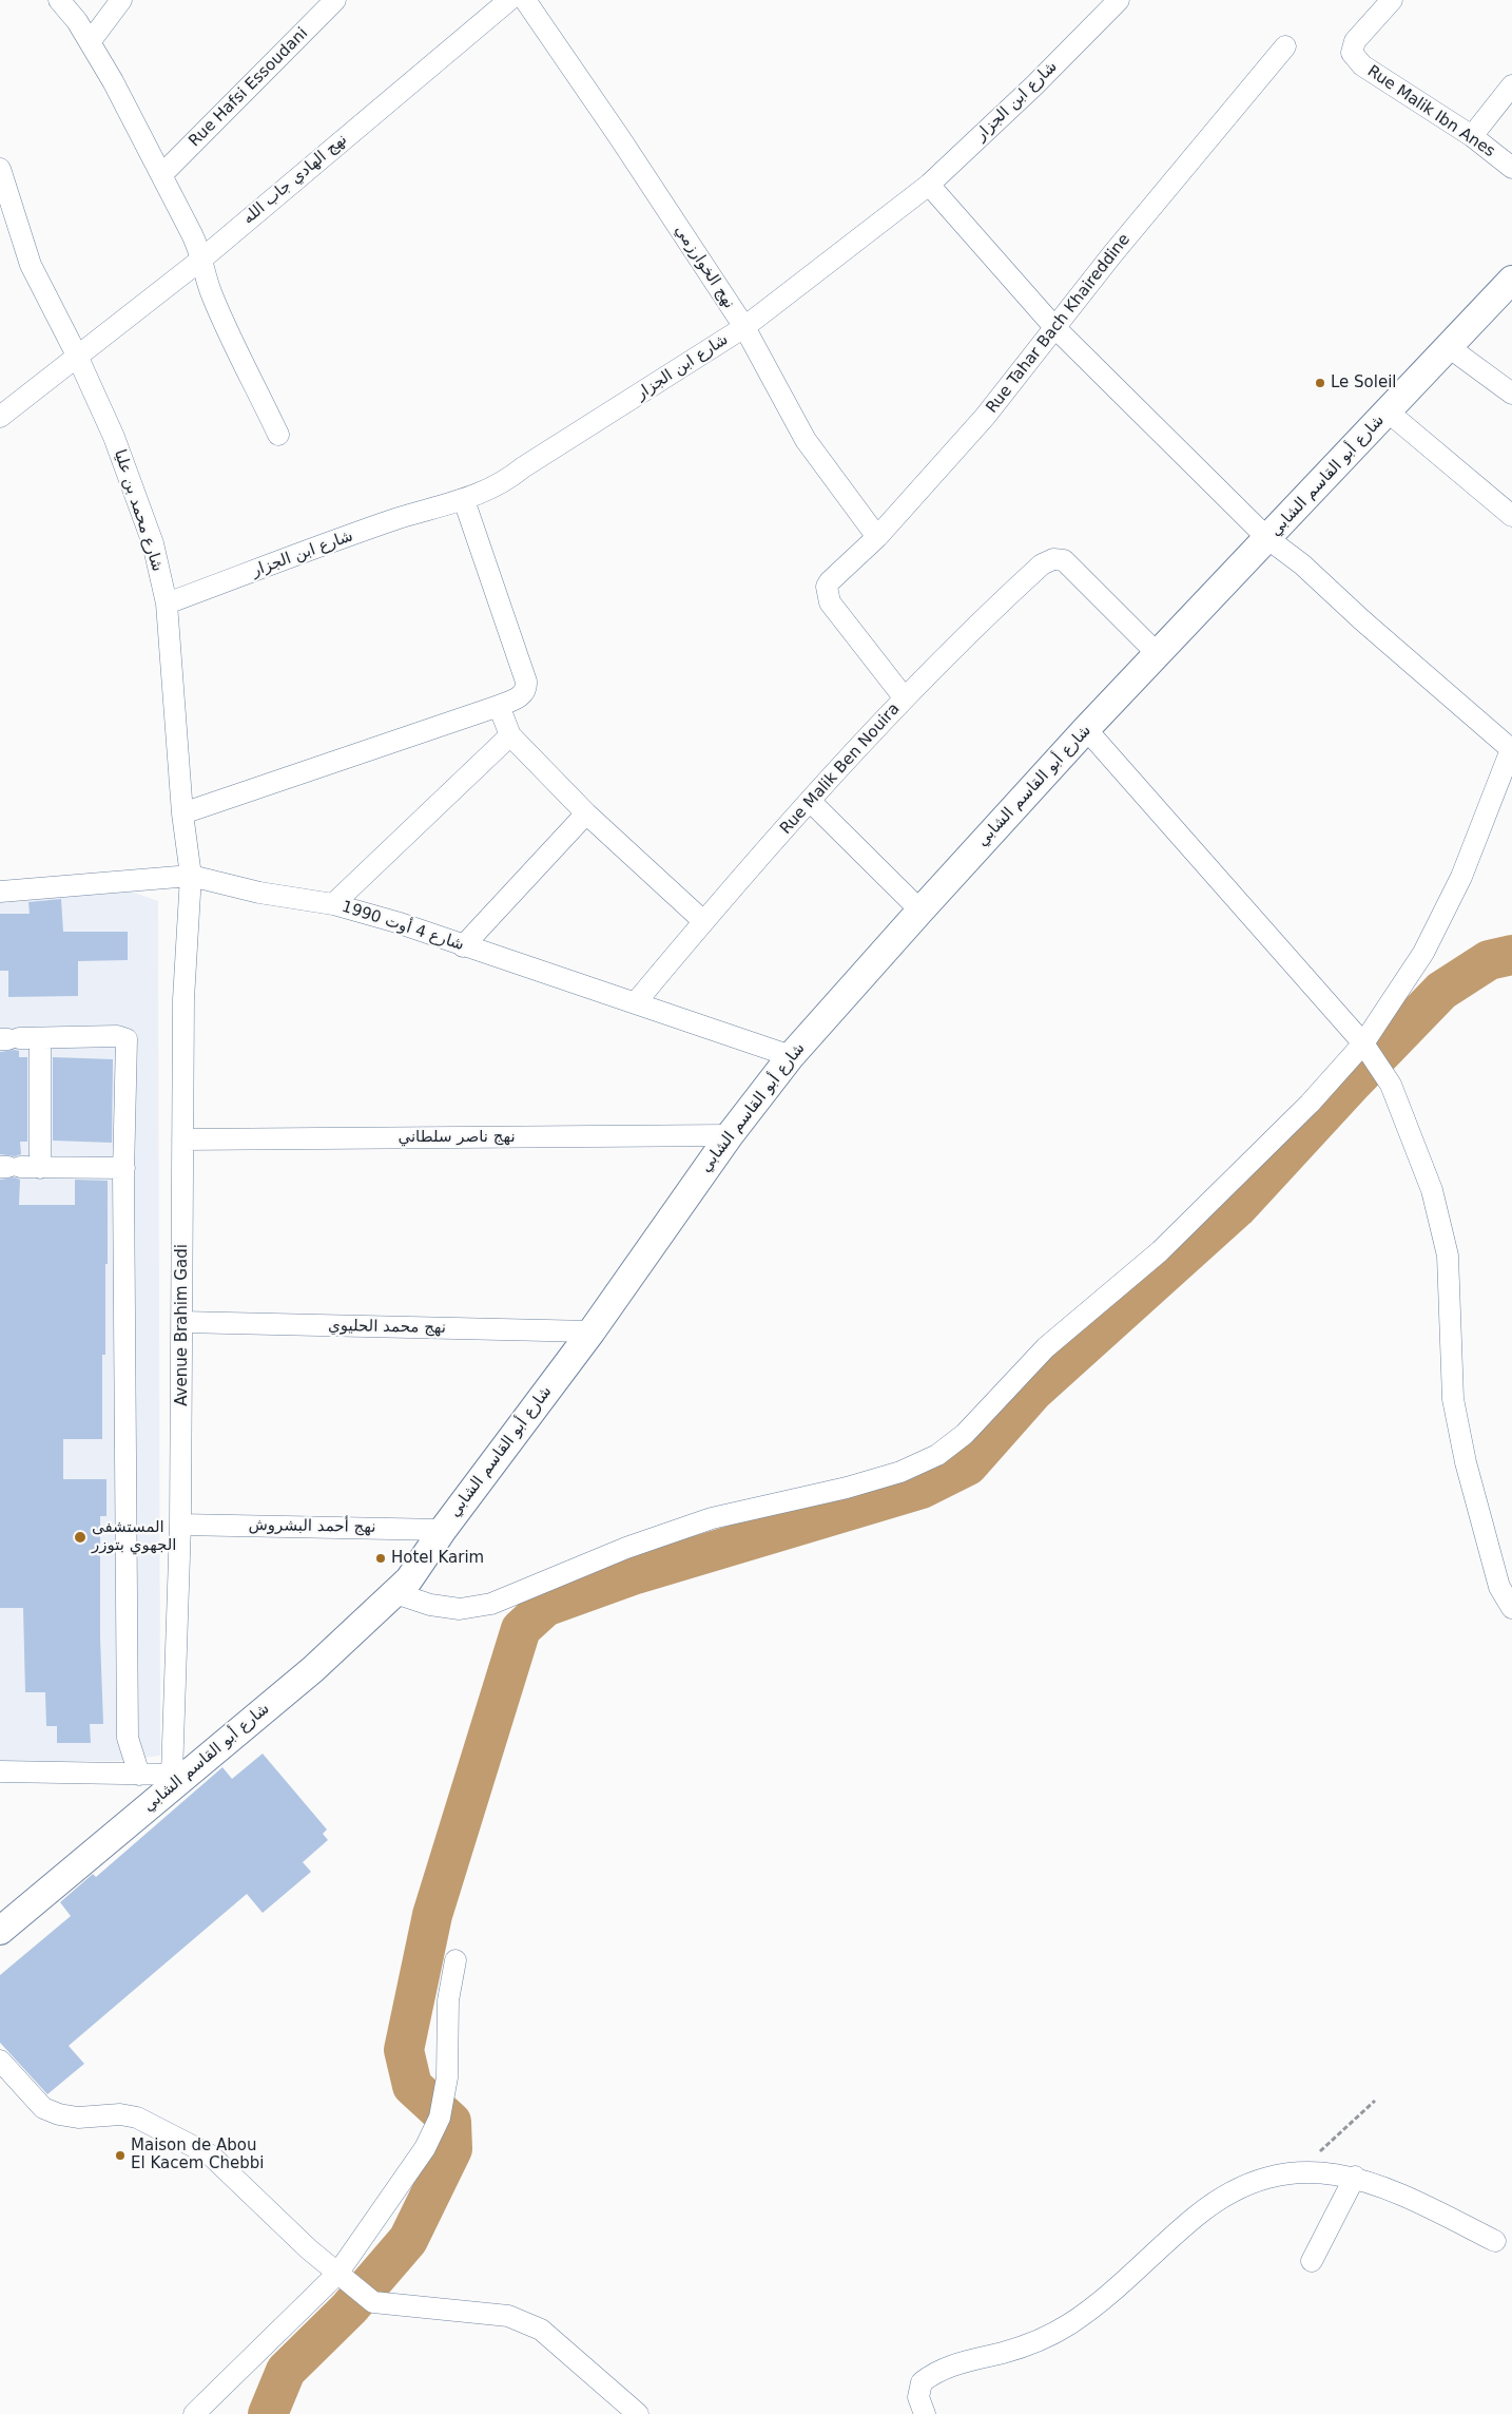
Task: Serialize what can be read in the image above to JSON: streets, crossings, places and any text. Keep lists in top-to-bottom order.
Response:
{
  "streets": {
    "main road": ["شارع أبو القاسم الشابي"],
    "street": [
      "Rue Hafsi Essoudani",
      "شارع ابن الجزار",
      "Rue Malik Ibn Anes",
      "نهج الهادي جاب الله",
      "نهج الخوارزمي",
      "Rue Tahar Bach Khaireddine",
      "شارع محمد بن عليا",
      "Rue Malik Ben Nouira",
      "شارع 4 أوت 1990",
      "نهج ناصر سلطاني",
      "Avenue Brahim Gadi",
      "نهج محمد الحليوي",
      "نهج أحمد البشروش"
    ]
  },
  "crossings": [
    ["شارع ابن الجزار", "نهج الخوارزمي"],
    ["شارع ابن الجزار", "شارع محمد بن عليا"],
    ["نهج الهادي جاب الله", "شارع محمد بن عليا"],
    ["نهج الخوارزمي", "Rue Tahar Bach Khaireddine"],
    ["Rue Tahar Bach Khaireddine", "Rue Malik Ben Nouira"],
    ["شارع أبو القاسم الشابي", "Rue Malik Ben Nouira"],
    ["شارع أبو القاسم الشابي", "شارع 4 أوت 1990"],
    ["شارع أبو القاسم الشابي", "نهج ناصر سلطاني"],
    ["شارع أبو القاسم الشابي", "Avenue Brahim Gadi"],
    ["شارع أبو القاسم الشابي", "نهج محمد الحليوي"],
    ["شارع أبو القاسم الشابي", "نهج أحمد البشروش"],
    ["شارع محمد بن عليا", "شارع 4 أوت 1990"],
    ["شارع محمد بن عليا", "Avenue Brahim Gadi"],
    ["Rue Malik Ben Nouira", "شارع 4 أوت 1990"],
    ["شارع 4 أوت 1990", "Avenue Brahim Gadi"],
    ["نهج ناصر سلطاني", "Avenue Brahim Gadi"],
    ["Avenue Brahim Gadi", "نهج محمد الحليوي"],
    ["Avenue Brahim Gadi", "نهج أحمد البشروش"]
  ],
  "places": [
    "Le Soleil",
    "المستشفى الجهوي بتوزر",
    "Hotel Karim",
    "Maison de Abou El Kacem Chebbi"
  ]
}
